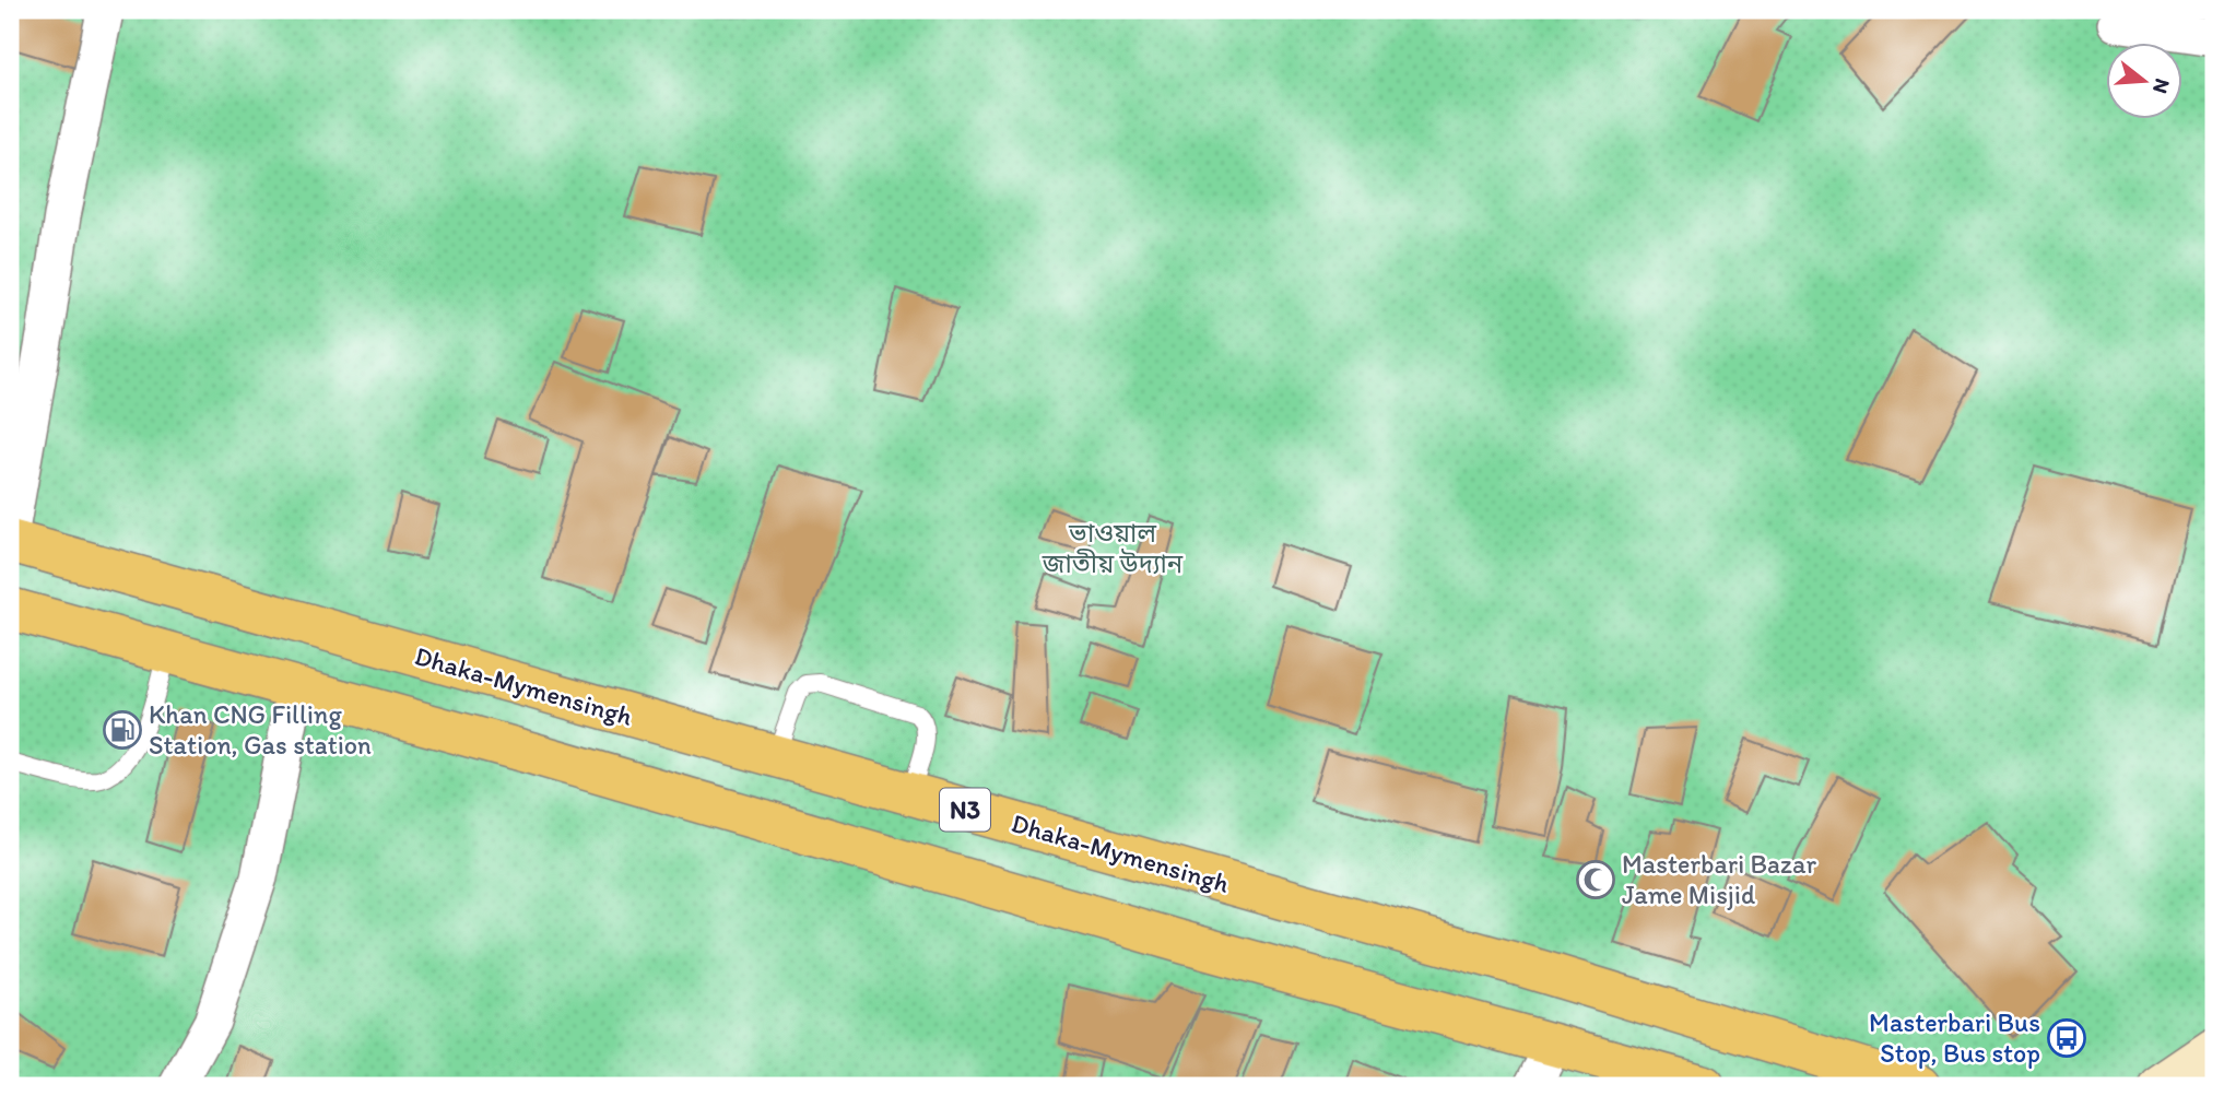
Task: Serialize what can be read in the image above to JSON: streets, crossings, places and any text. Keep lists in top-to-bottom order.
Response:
{
  "streets": {
    "highway": ["Dhaka-Mymensingh", "N3"]
  },
  "parks": ["ভাওয়াল জাতীয় উদ্যান"],
  "places": {
    "fuel station": ["Khan CNG Filling Station, Gas station"],
    "mosque": ["Masterbari Bazar Jame Misjid"],
    "bus stop": ["Masterbari Bus Stop, Bus stop"]
  },
  "north": "right"
}
